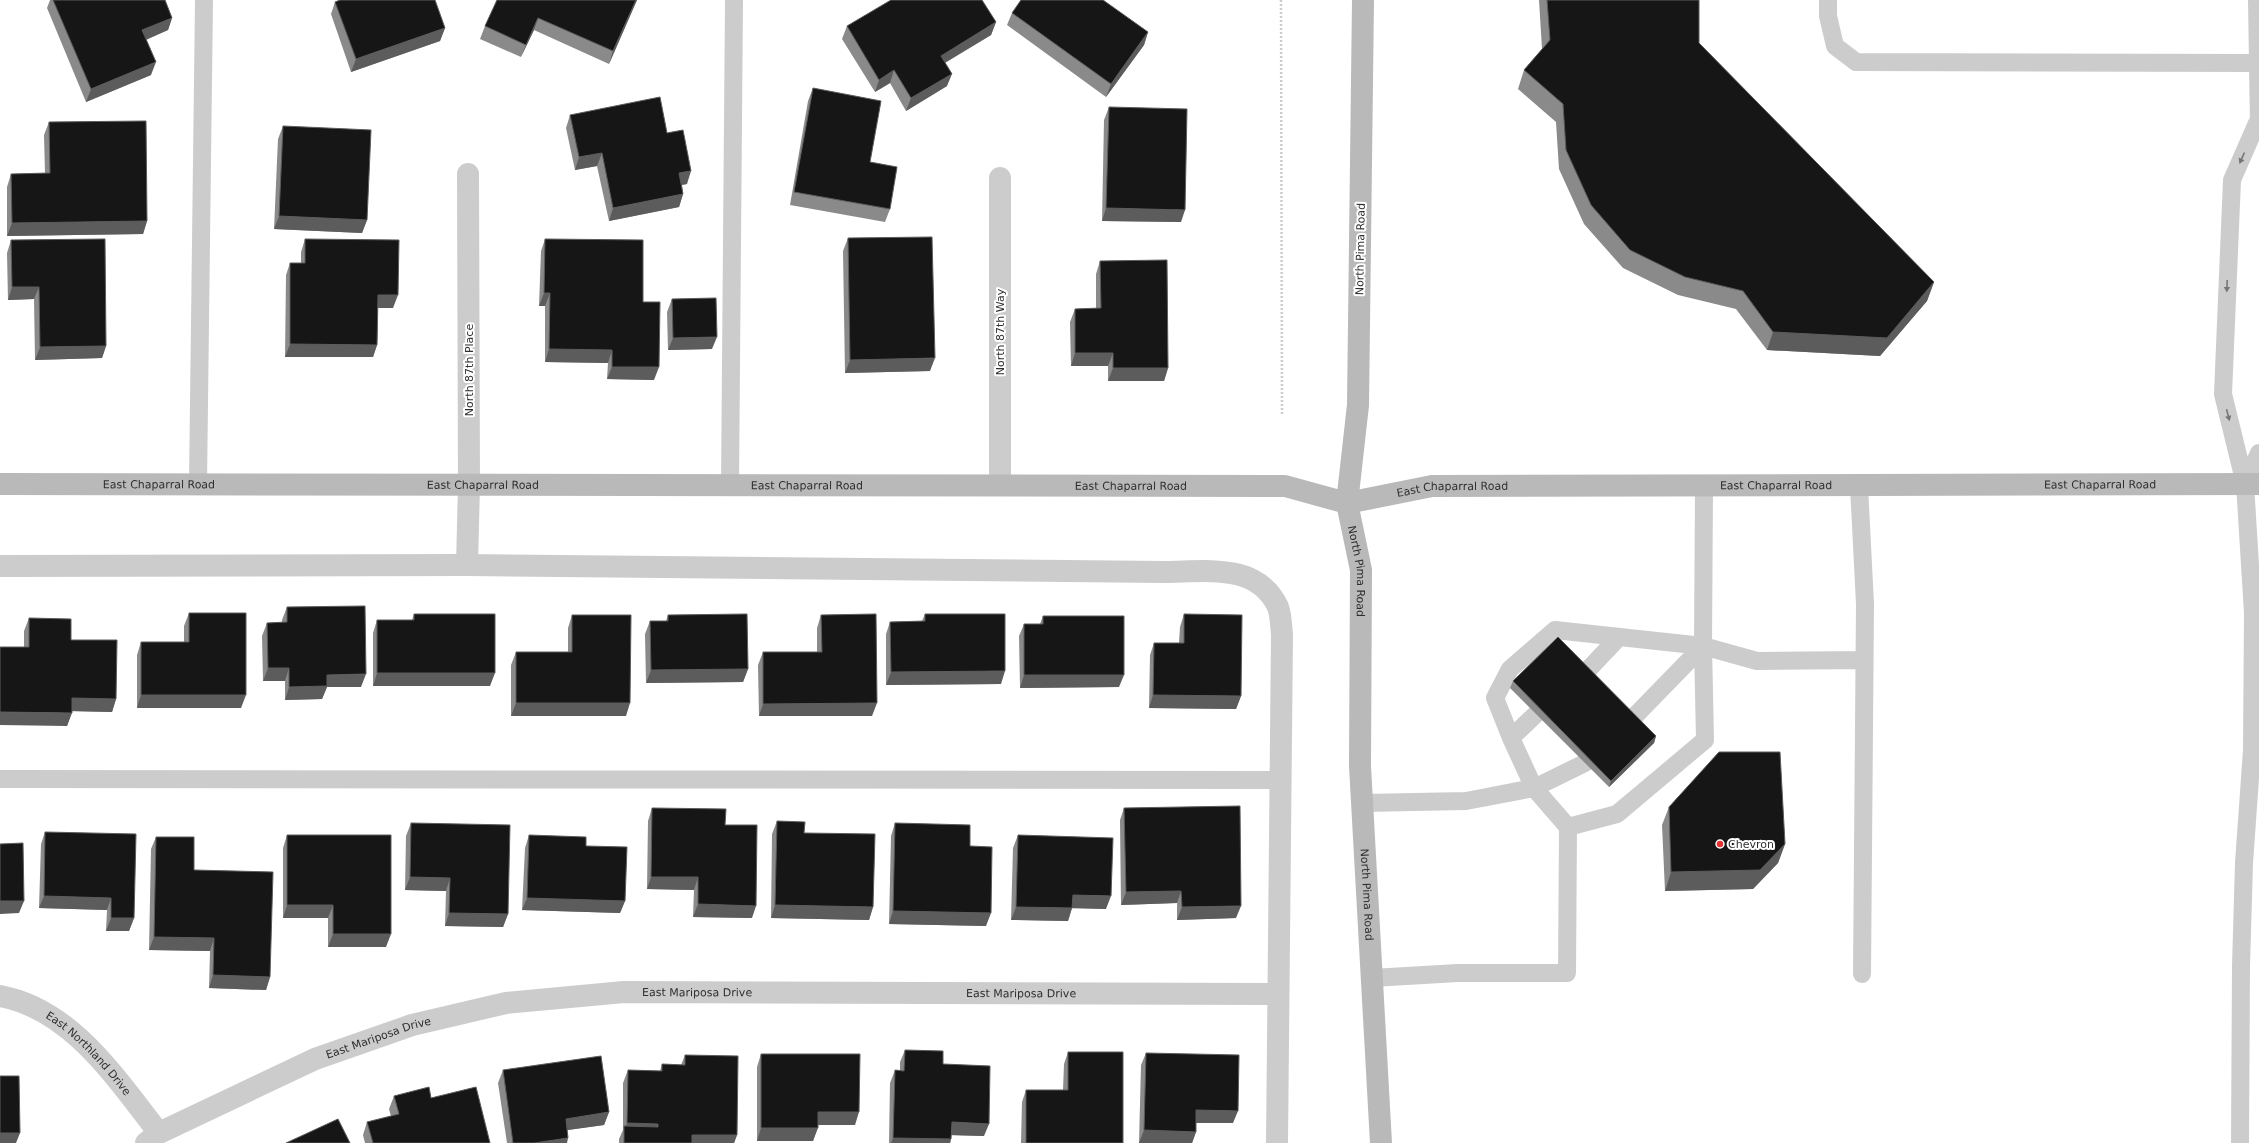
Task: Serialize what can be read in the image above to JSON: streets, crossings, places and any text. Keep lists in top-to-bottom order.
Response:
{
  "streets": {
    "main road": ["North Pima Road", "East Chaparral Road"],
    "street": [
      "North 87th Way",
      "North 87th Place",
      "East Mariposa Drive",
      "East Northland Drive"
    ]
  },
  "crossings": [
    ["North Pima Road", "East Chaparral Road"],
    ["North 87th Way", "East Chaparral Road"],
    ["North 87th Place", "East Chaparral Road"],
    ["East Mariposa Drive", "East Northland Drive"]
  ],
  "places": ["Chevron"]
}
